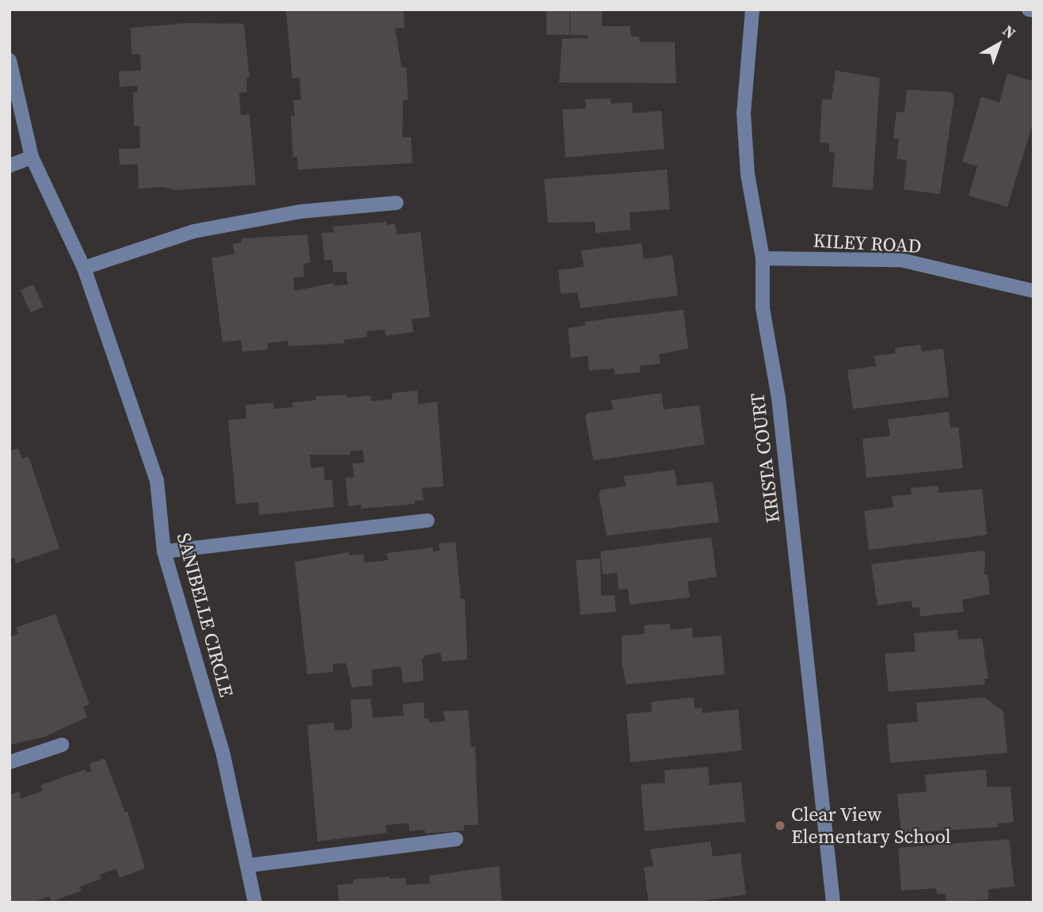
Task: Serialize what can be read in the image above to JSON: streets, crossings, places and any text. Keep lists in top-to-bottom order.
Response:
{
  "streets": {
    "street": ["KILEY ROAD", "KRISTA COURT", "SANIBELLE CIRCLE"]
  },
  "crossings": [
    ["KILEY ROAD", "KRISTA COURT"]
  ],
  "places": ["Clear View Elementary School"],
  "north": "top right"
}
